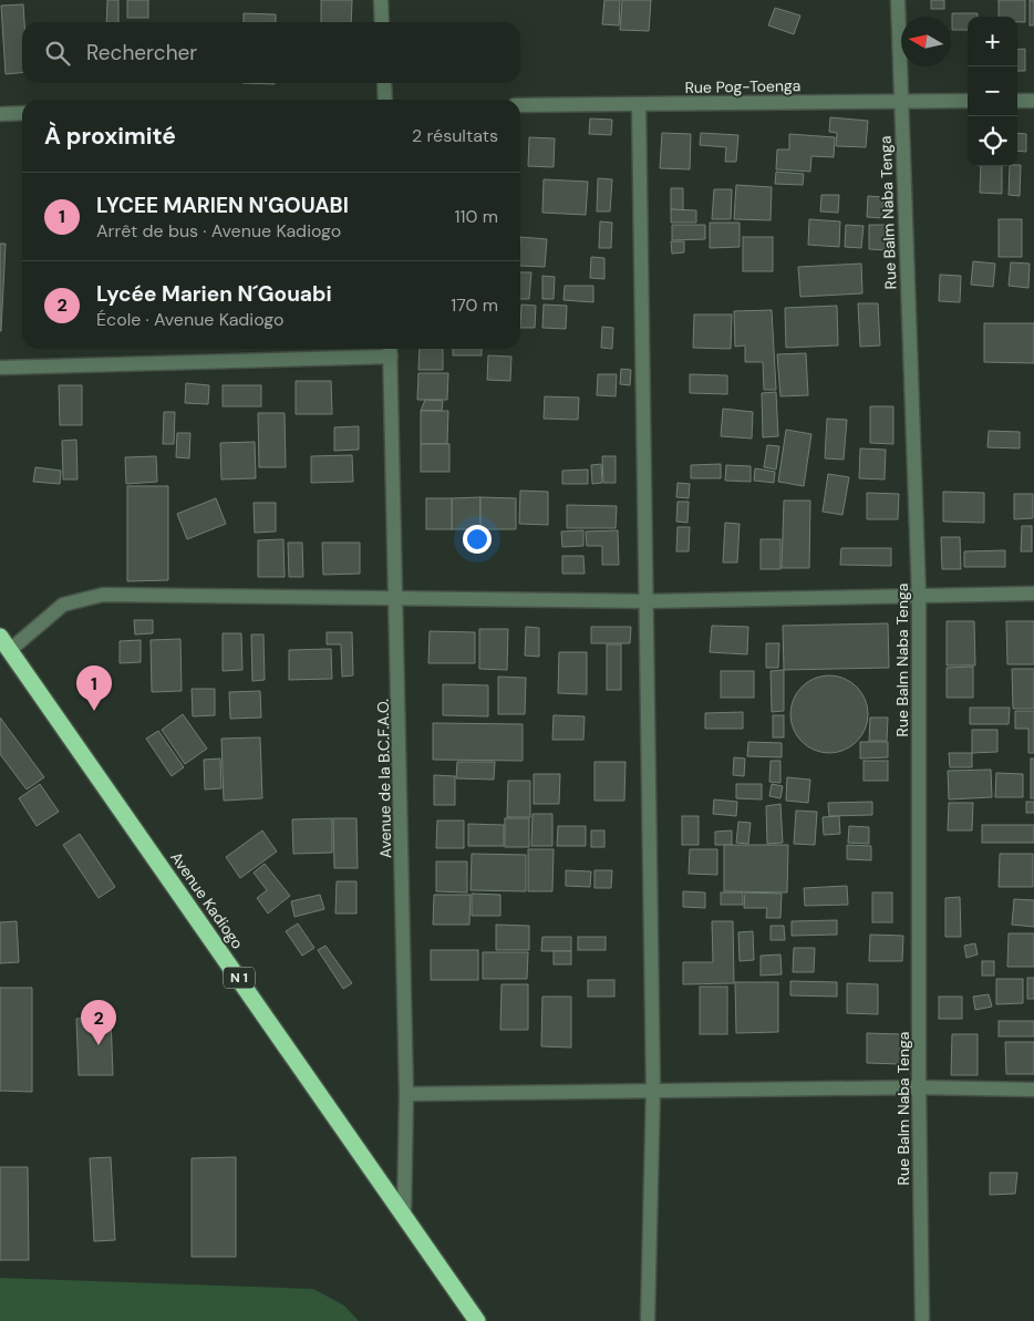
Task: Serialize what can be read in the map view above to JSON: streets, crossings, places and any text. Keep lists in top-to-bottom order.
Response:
{
  "streets": {
    "highway": ["Avenue Kadiogo", "N 1"],
    "street": ["Rue Pog-Toenga", "Rue Balm Naba Tenga", "Avenue de la B.C.F.A.O."]
  },
  "crossings": [
    ["Rue Pog-Toenga", "Rue Balm Naba Tenga"],
    ["Avenue de la B.C.F.A.O.", "Avenue Kadiogo"]
  ],
  "north": "left",
  "page": {
    "map_buttons": ["+", "−"],
    "search": "Rechercher",
    "heading": ["À proximité", "2 résultats"],
    "list": [
      {
        "mark": "1",
        "name": "LYCEE MARIEN N'GOUABI",
        "note": "Arrêt de bus · Avenue Kadiogo",
        "value": "110 m"
      },
      {
        "mark": "2",
        "name": "Lycée Marien N´Gouabi",
        "note": "École · Avenue Kadiogo",
        "value": "170 m"
      }
    ],
    "pins": ["1", "2"]
  }
}
